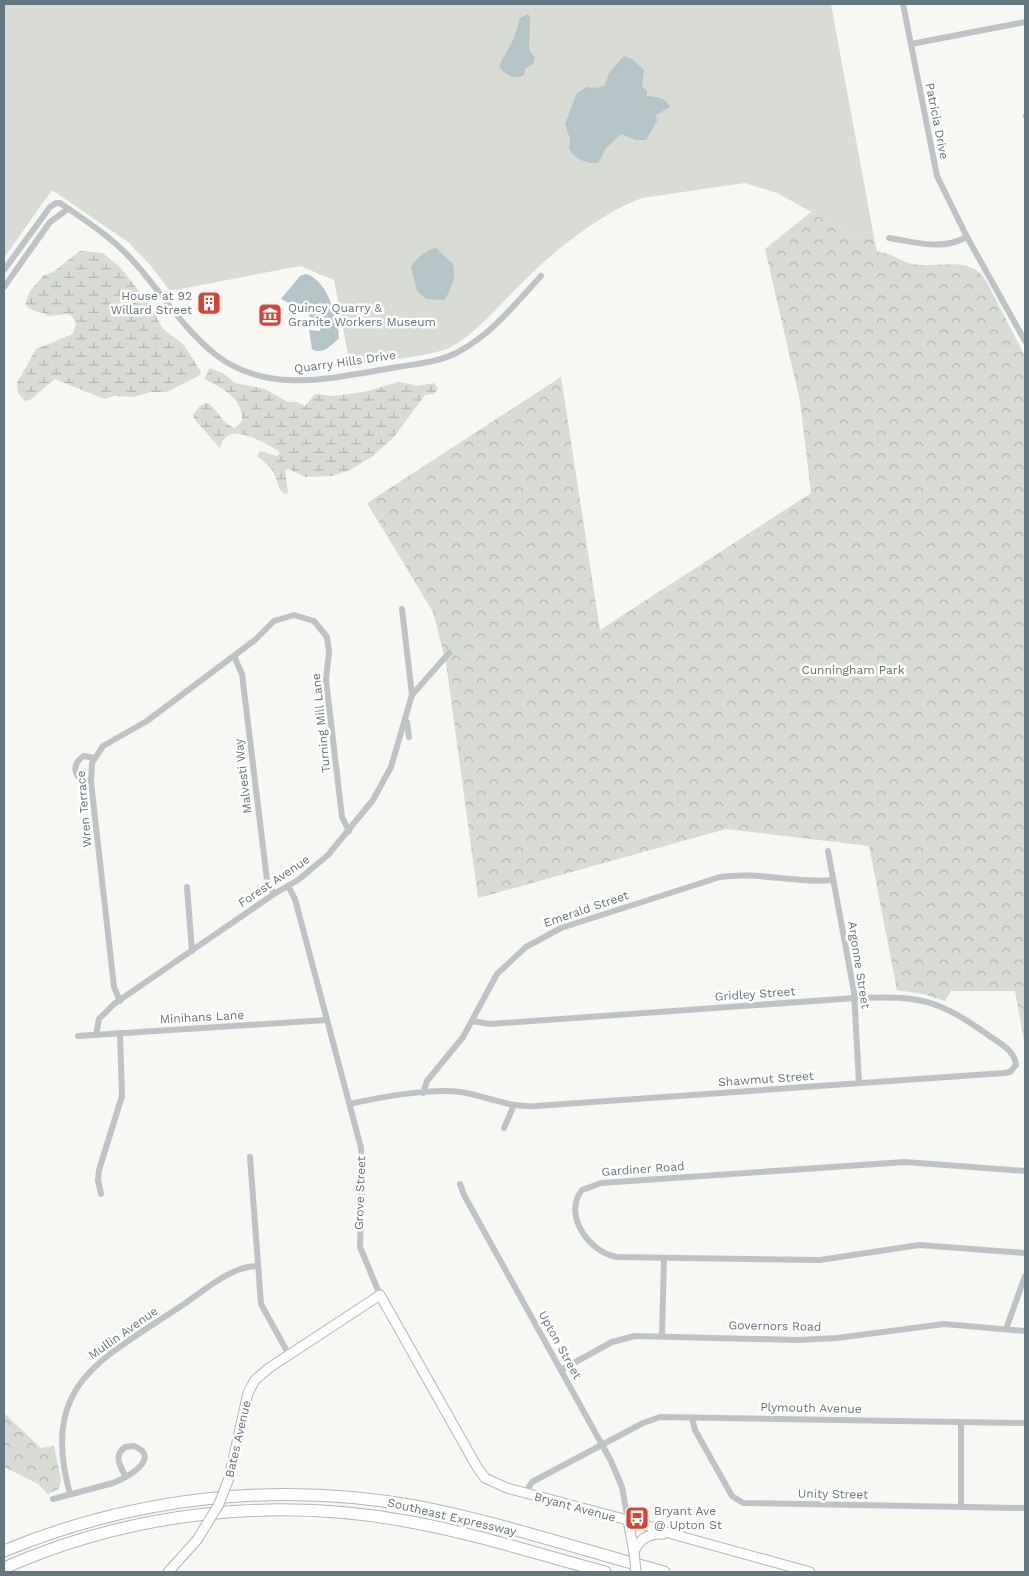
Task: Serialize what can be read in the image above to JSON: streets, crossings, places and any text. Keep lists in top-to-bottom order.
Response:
{
  "streets": {
    "highway": ["Southeast Expressway"],
    "street": [
      "Patricia Drive",
      "Quarry Hills Drive",
      "Turning Mill Lane",
      "Malvesti Way",
      "Wren Terrace",
      "Forest Avenue",
      "Emerald Street",
      "Argonne Street",
      "Gridley Street",
      "Minihans Lane",
      "Shawmut Street",
      "Gardiner Road",
      "Grove Street",
      "Governors Road",
      "Mullin Avenue",
      "Upton Street",
      "Plymouth Avenue",
      "Bates Avenue",
      "Unity Street",
      "Bryant Avenue"
    ]
  },
  "crossings": [
    ["Turning Mill Lane", "Malvesti Way"],
    ["Turning Mill Lane", "Wren Terrace"],
    ["Turning Mill Lane", "Forest Avenue"],
    ["Malvesti Way", "Wren Terrace"],
    ["Malvesti Way", "Forest Avenue"],
    ["Wren Terrace", "Forest Avenue"],
    ["Forest Avenue", "Minihans Lane"],
    ["Forest Avenue", "Grove Street"],
    ["Emerald Street", "Argonne Street"],
    ["Emerald Street", "Gridley Street"],
    ["Emerald Street", "Shawmut Street"],
    ["Argonne Street", "Gridley Street"],
    ["Argonne Street", "Shawmut Street"],
    ["Gridley Street", "Shawmut Street"],
    ["Minihans Lane", "Grove Street"],
    ["Shawmut Street", "Grove Street"],
    ["Grove Street", "Bates Avenue"],
    ["Grove Street", "Bryant Avenue"],
    ["Governors Road", "Upton Street"],
    ["Upton Street", "Plymouth Avenue"],
    ["Upton Street", "Bryant Avenue"],
    ["Plymouth Avenue", "Unity Street"],
    ["Plymouth Avenue", "Bryant Avenue"]
  ],
  "parks": ["Cunningham Park"],
  "places": {
    "building": ["House at 92 Willard Street"],
    "museum": ["Quincy Quarry & Granite Workers Museum"],
    "bus stop": ["Bryant Ave @ Upton St"]
  }
}
